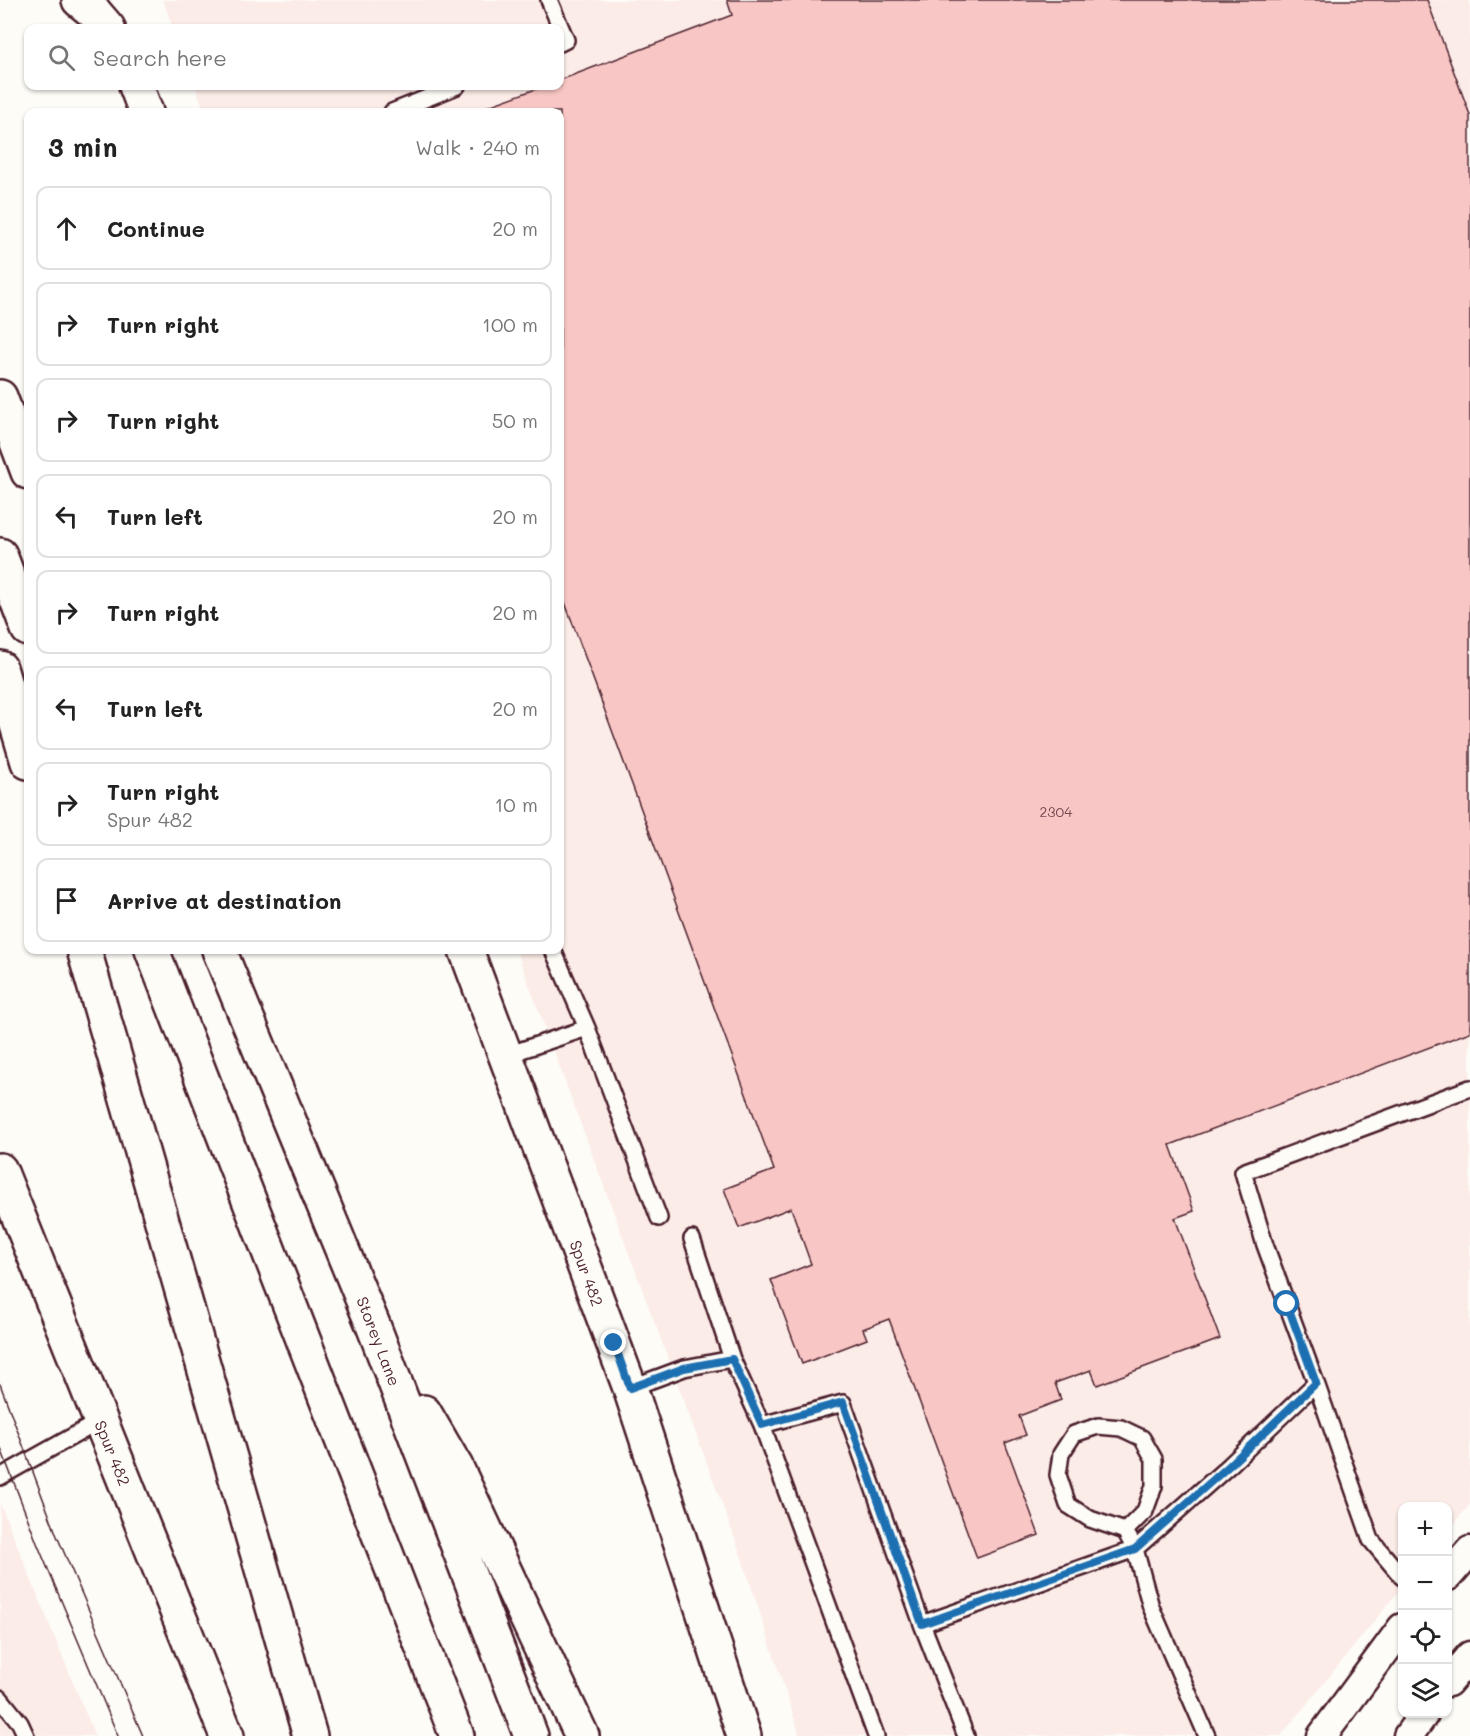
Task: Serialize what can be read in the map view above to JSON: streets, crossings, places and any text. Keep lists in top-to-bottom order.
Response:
{
  "streets": {
    "main road": ["Spur 482", "Storey Lane"]
  },
  "house_numbers": ["2304"],
  "page": {
    "search": "Search here",
    "heading": ["3 min", "Walk · 240 m"],
    "list": [
      ["Continue", "20 m"],
      ["Turn right", "100 m"],
      ["Turn right", "50 m"],
      ["Turn left", "20 m"],
      ["Turn right", "20 m"],
      ["Turn left", "20 m"],
      ["Turn right", "Spur 482", "10 m"],
      "Arrive at destination"
    ],
    "map_buttons": ["+", "−"]
  }
}
